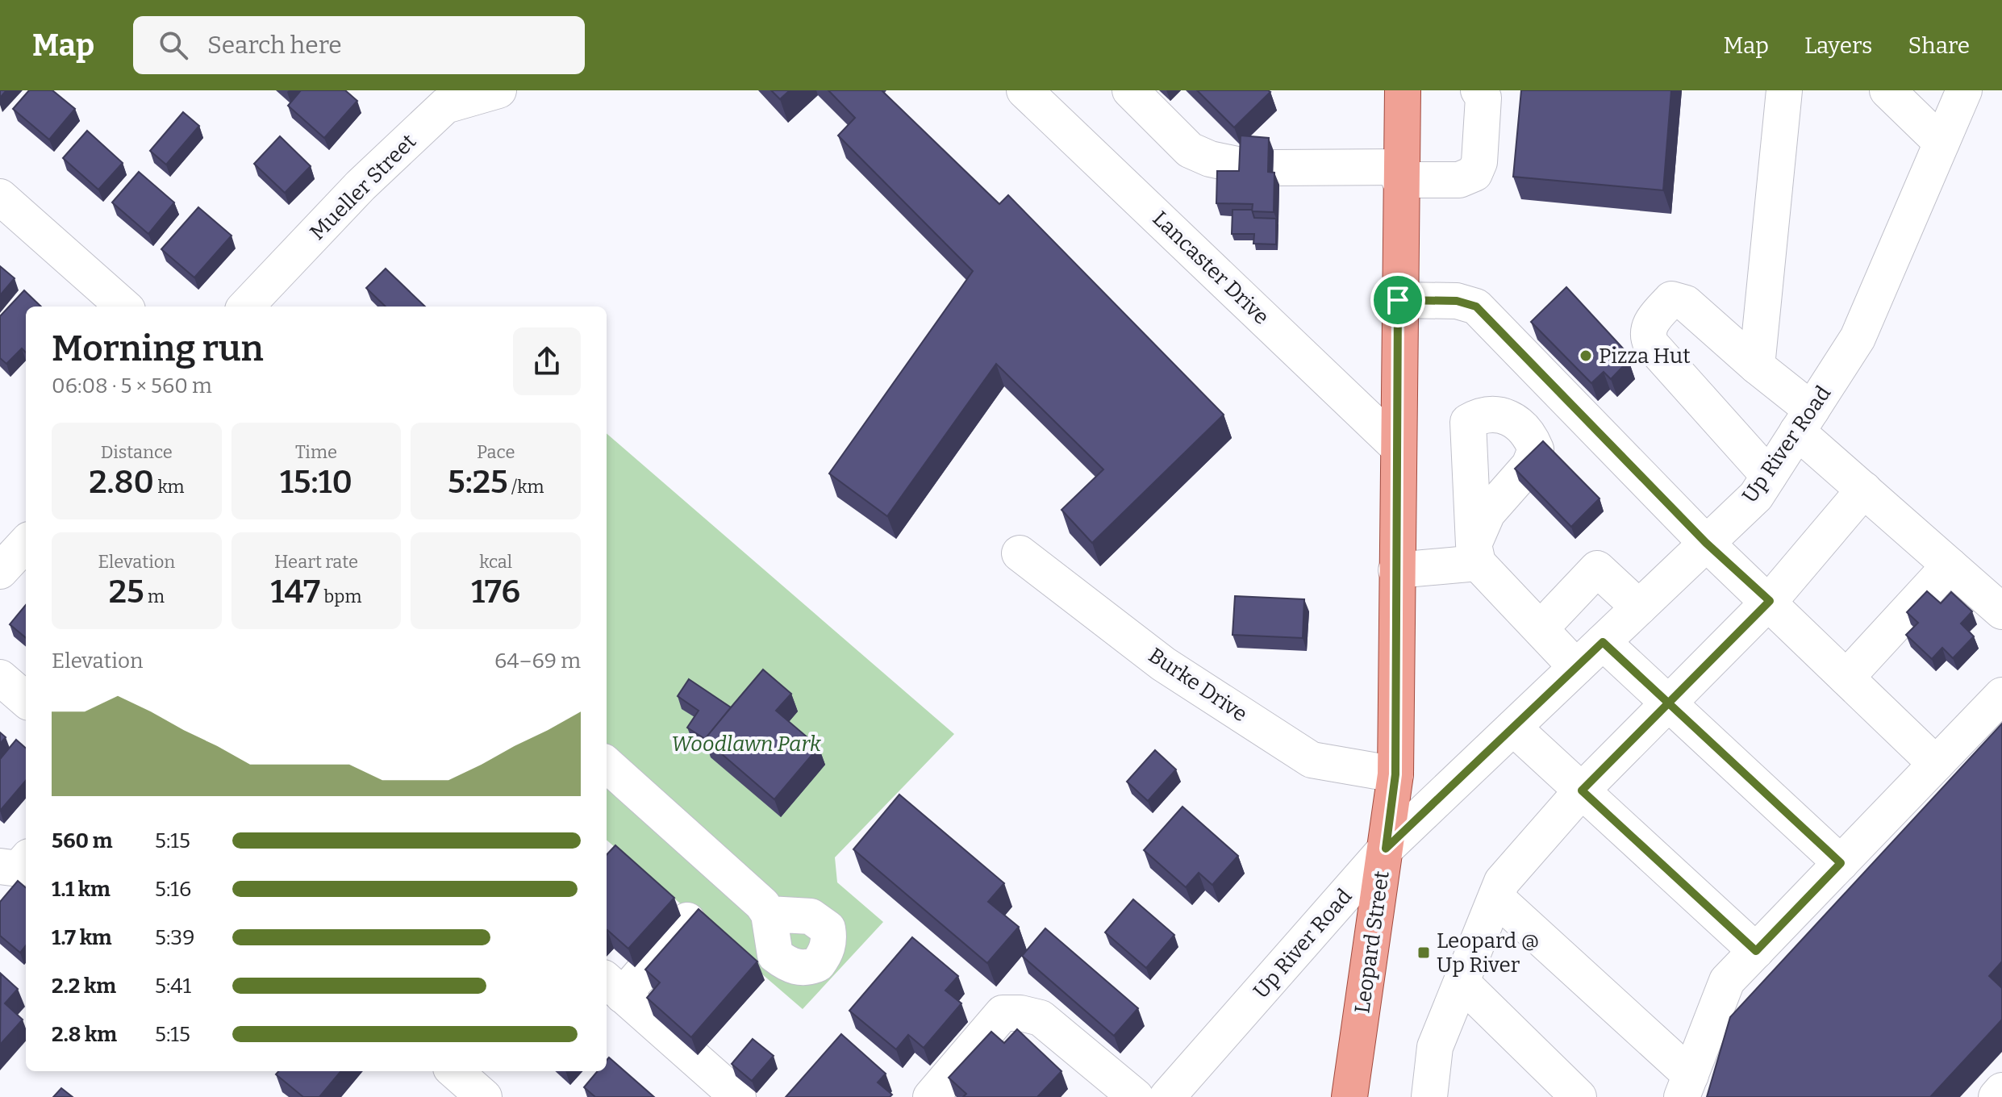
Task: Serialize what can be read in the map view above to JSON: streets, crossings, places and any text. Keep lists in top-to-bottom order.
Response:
{
  "streets": {
    "main road": ["Leopard Street"],
    "street": [
      "Mueller Street",
      "Lancaster Drive",
      "Up River Road",
      "Burke Drive"
    ]
  },
  "crossings": [
    ["Lancaster Drive", "Leopard Street"],
    ["Up River Road", "Leopard Street"],
    ["Burke Drive", "Leopard Street"]
  ],
  "parks": ["Woodlawn Park"],
  "places": {
    "other": ["Pizza Hut"],
    "transit": ["Leopard @ Up River"]
  },
  "page": {
    "header": "Map",
    "search": "Search here",
    "nav": ["Map", "Layers", "Share"],
    "heading": ["Morning run", "06:08 · 5 × 560 m"],
    "stats": [
      ["Distance", "2.80 km"],
      ["Time", "15:10"],
      ["Pace", "5:25 /km"],
      ["Elevation", "25 m"],
      ["Heart rate", "147 bpm"],
      ["kcal", "176"]
    ],
    "chart": ["Elevation", "64–69 m"],
    "list": [
      {
        "name": "560 m",
        "note": "5:15"
      },
      {
        "name": "1.1 km",
        "note": "5:16"
      },
      {
        "name": "1.7 km",
        "note": "5:39"
      },
      {
        "name": "2.2 km",
        "note": "5:41"
      },
      {
        "name": "2.8 km",
        "note": "5:15"
      }
    ]
  }
}
